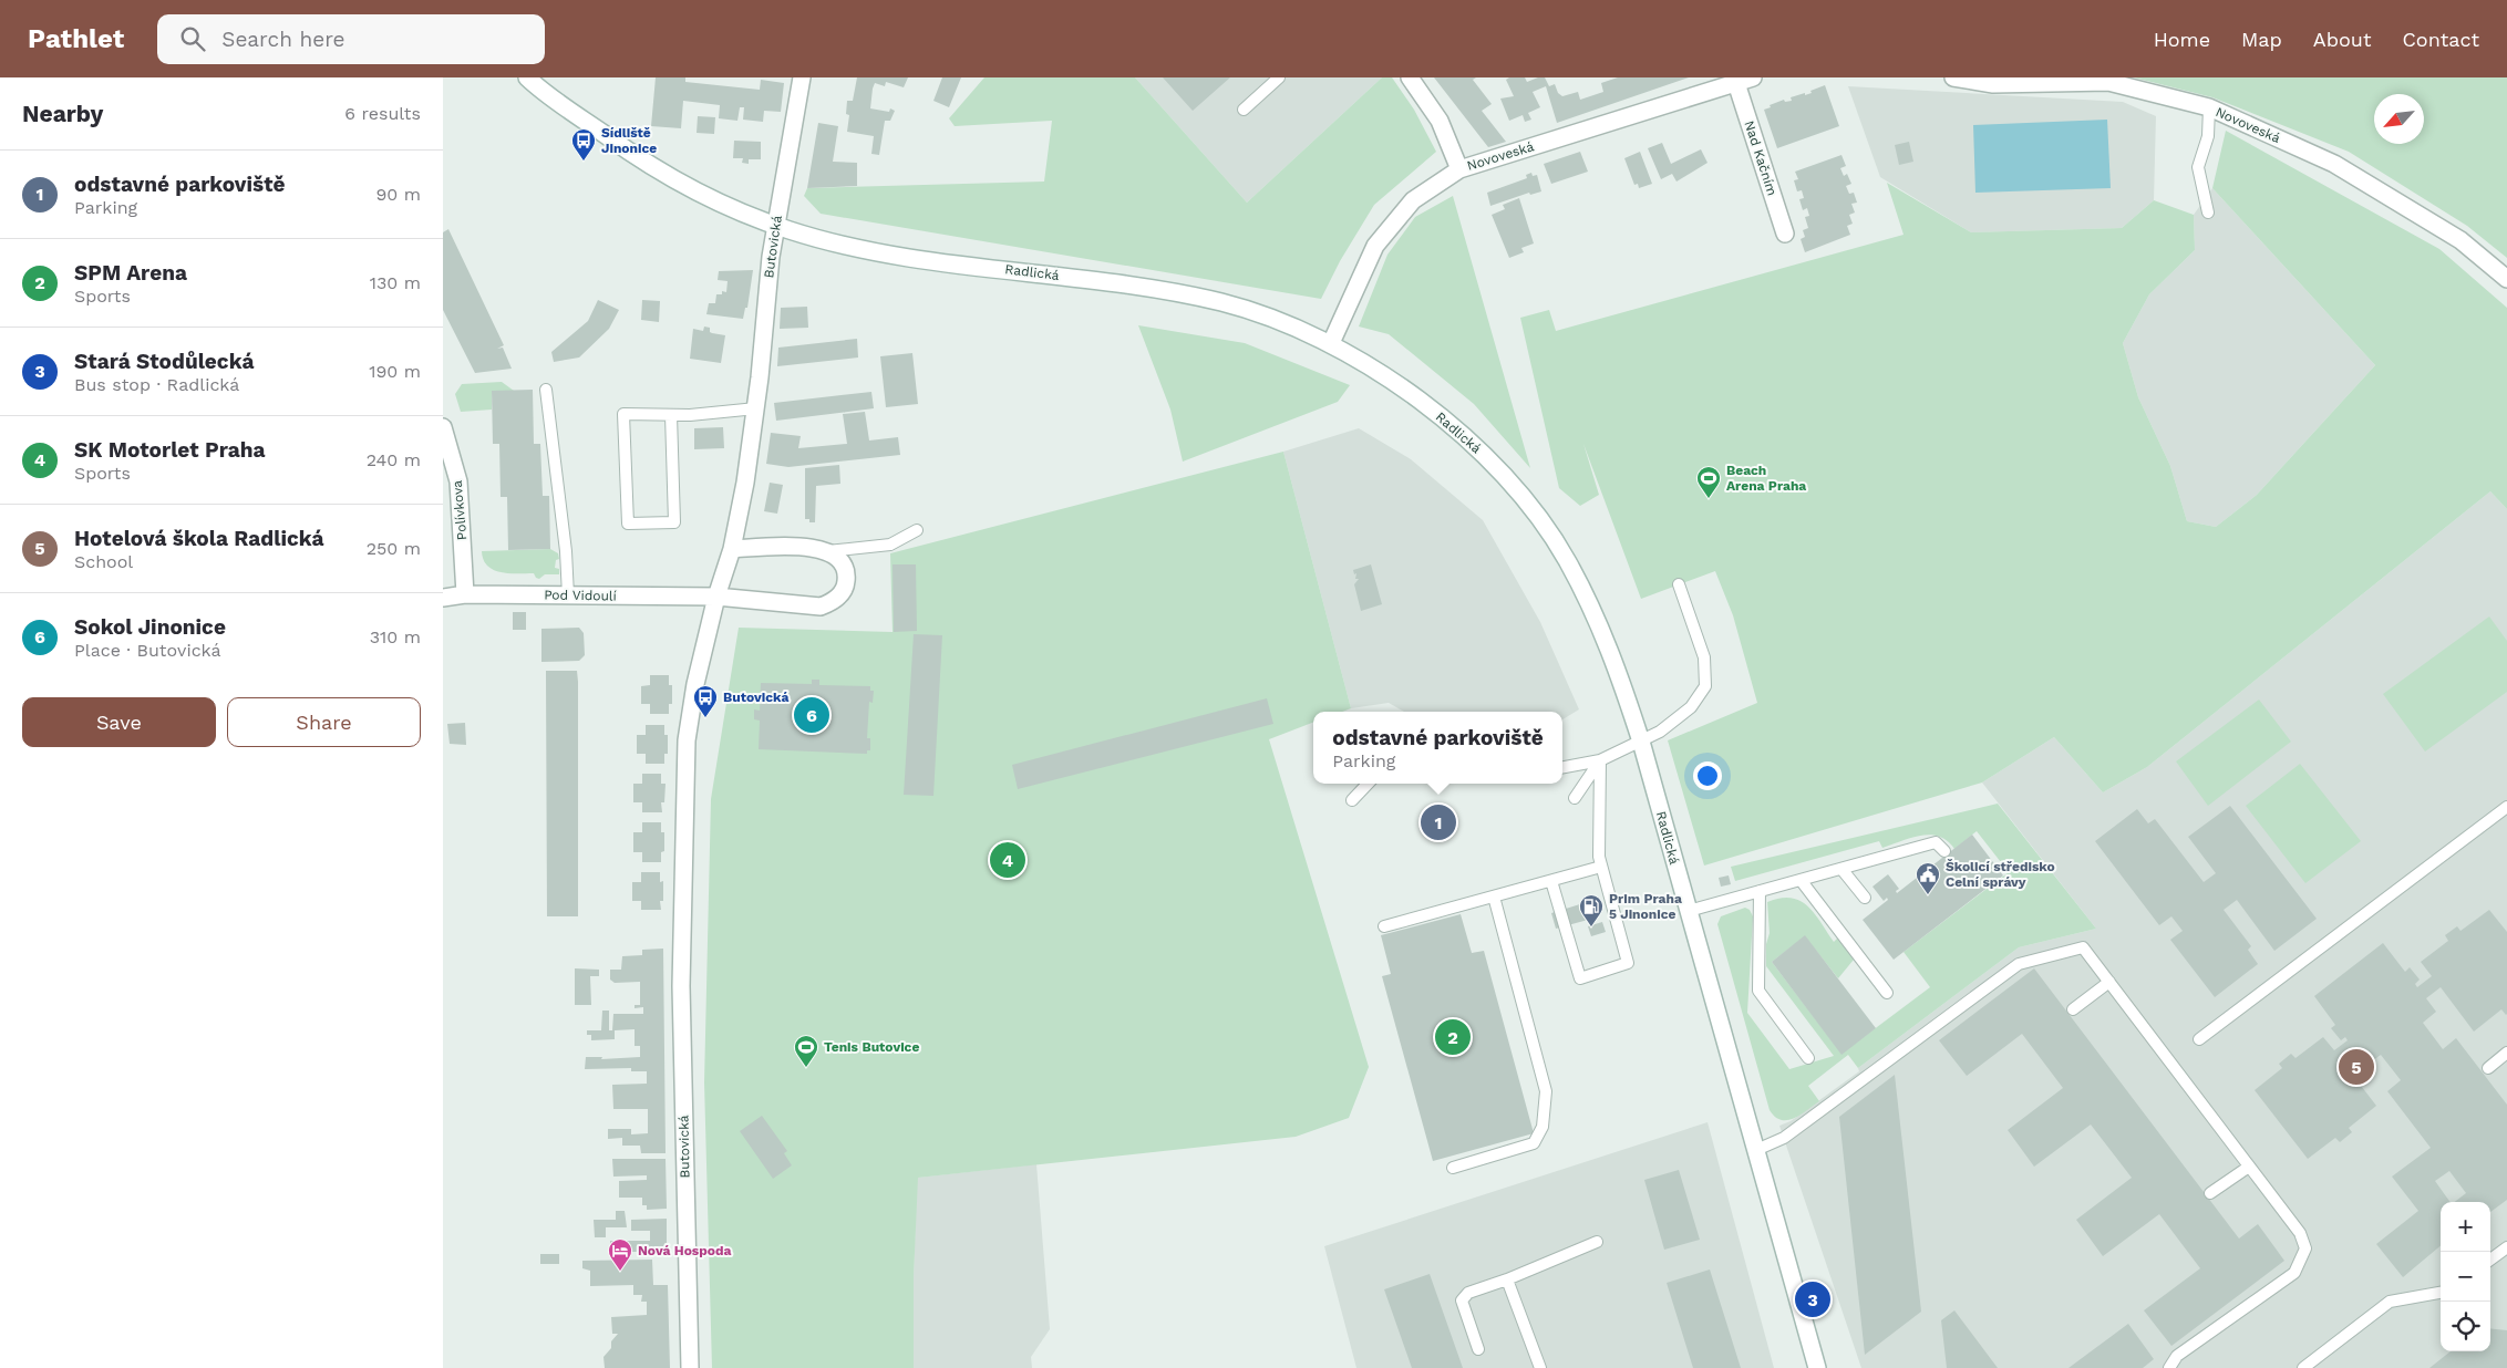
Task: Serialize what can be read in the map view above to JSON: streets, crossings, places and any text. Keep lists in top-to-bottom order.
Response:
{
  "streets": {
    "street": [
      "Novoveská",
      "Nad Kačním",
      "Butovická",
      "Radlická",
      "Polívkova",
      "Pod Vidoulí"
    ]
  },
  "crossings": [
    ["Novoveská", "Nad Kačním"],
    ["Novoveská", "Radlická"],
    ["Butovická", "Radlická"],
    ["Butovická", "Pod Vidoulí"],
    ["Polívkova", "Pod Vidoulí"]
  ],
  "places": {
    "bus stop": ["Sídliště Jinonice", "Butovická"],
    "sports": ["Beach Arena Praha", "Tenis Butovice"],
    "public building": ["Školicí středisko Celní správy"],
    "fuel station": ["Prim Praha 5 Jinonice"],
    "hotel": ["Nová Hospoda"]
  },
  "north": "bottom left",
  "page": {
    "header": "Pathlet",
    "search": "Search here",
    "nav": [
      "Home",
      "Map",
      "About",
      "Contact"
    ],
    "heading": ["Nearby", "6 results"],
    "list": [
      {
        "mark": "1",
        "name": "odstavné parkoviště",
        "note": "Parking",
        "value": "90 m"
      },
      {
        "mark": "2",
        "name": "SPM Arena",
        "note": "Sports",
        "value": "130 m"
      },
      {
        "mark": "3",
        "name": "Stará Stodůlecká",
        "note": "Bus stop · Radlická",
        "value": "190 m"
      },
      {
        "mark": "4",
        "name": "SK Motorlet Praha",
        "note": "Sports",
        "value": "240 m"
      },
      {
        "mark": "5",
        "name": "Hotelová škola Radlická",
        "note": "School",
        "value": "250 m"
      },
      {
        "mark": "6",
        "name": "Sokol Jinonice",
        "note": "Place · Butovická",
        "value": "310 m"
      }
    ],
    "buttons": ["Save", "Share"],
    "pins": [
      "6",
      "1",
      "4",
      "2",
      "5",
      "3"
    ],
    "popup": ["odstavné parkoviště", "Parking"],
    "map_buttons": ["+", "−"]
  }
}
